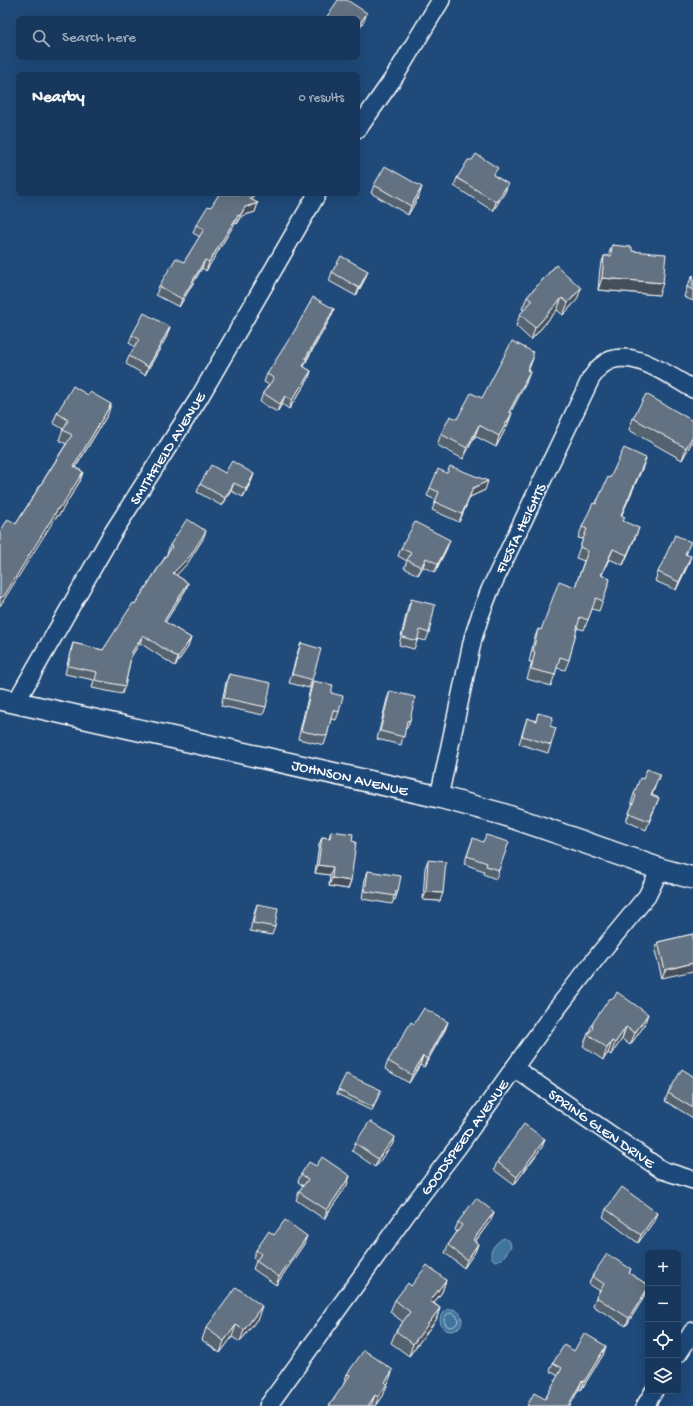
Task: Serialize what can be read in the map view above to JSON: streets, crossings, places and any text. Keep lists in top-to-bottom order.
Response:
{
  "streets": {
    "street": [
      "SMITHFIELD AVENUE",
      "FIESTA HEIGHTS",
      "JOHNSON AVENUE",
      "SPRING GLEN DRIVE",
      "GOODSPEED AVENUE"
    ]
  },
  "crossings": [
    ["SMITHFIELD AVENUE", "JOHNSON AVENUE"],
    ["FIESTA HEIGHTS", "JOHNSON AVENUE"],
    ["JOHNSON AVENUE", "GOODSPEED AVENUE"],
    ["SPRING GLEN DRIVE", "GOODSPEED AVENUE"]
  ],
  "page": {
    "search": "Search here",
    "heading": ["Nearby", "0 results"],
    "map_buttons": ["+", "−"]
  }
}
